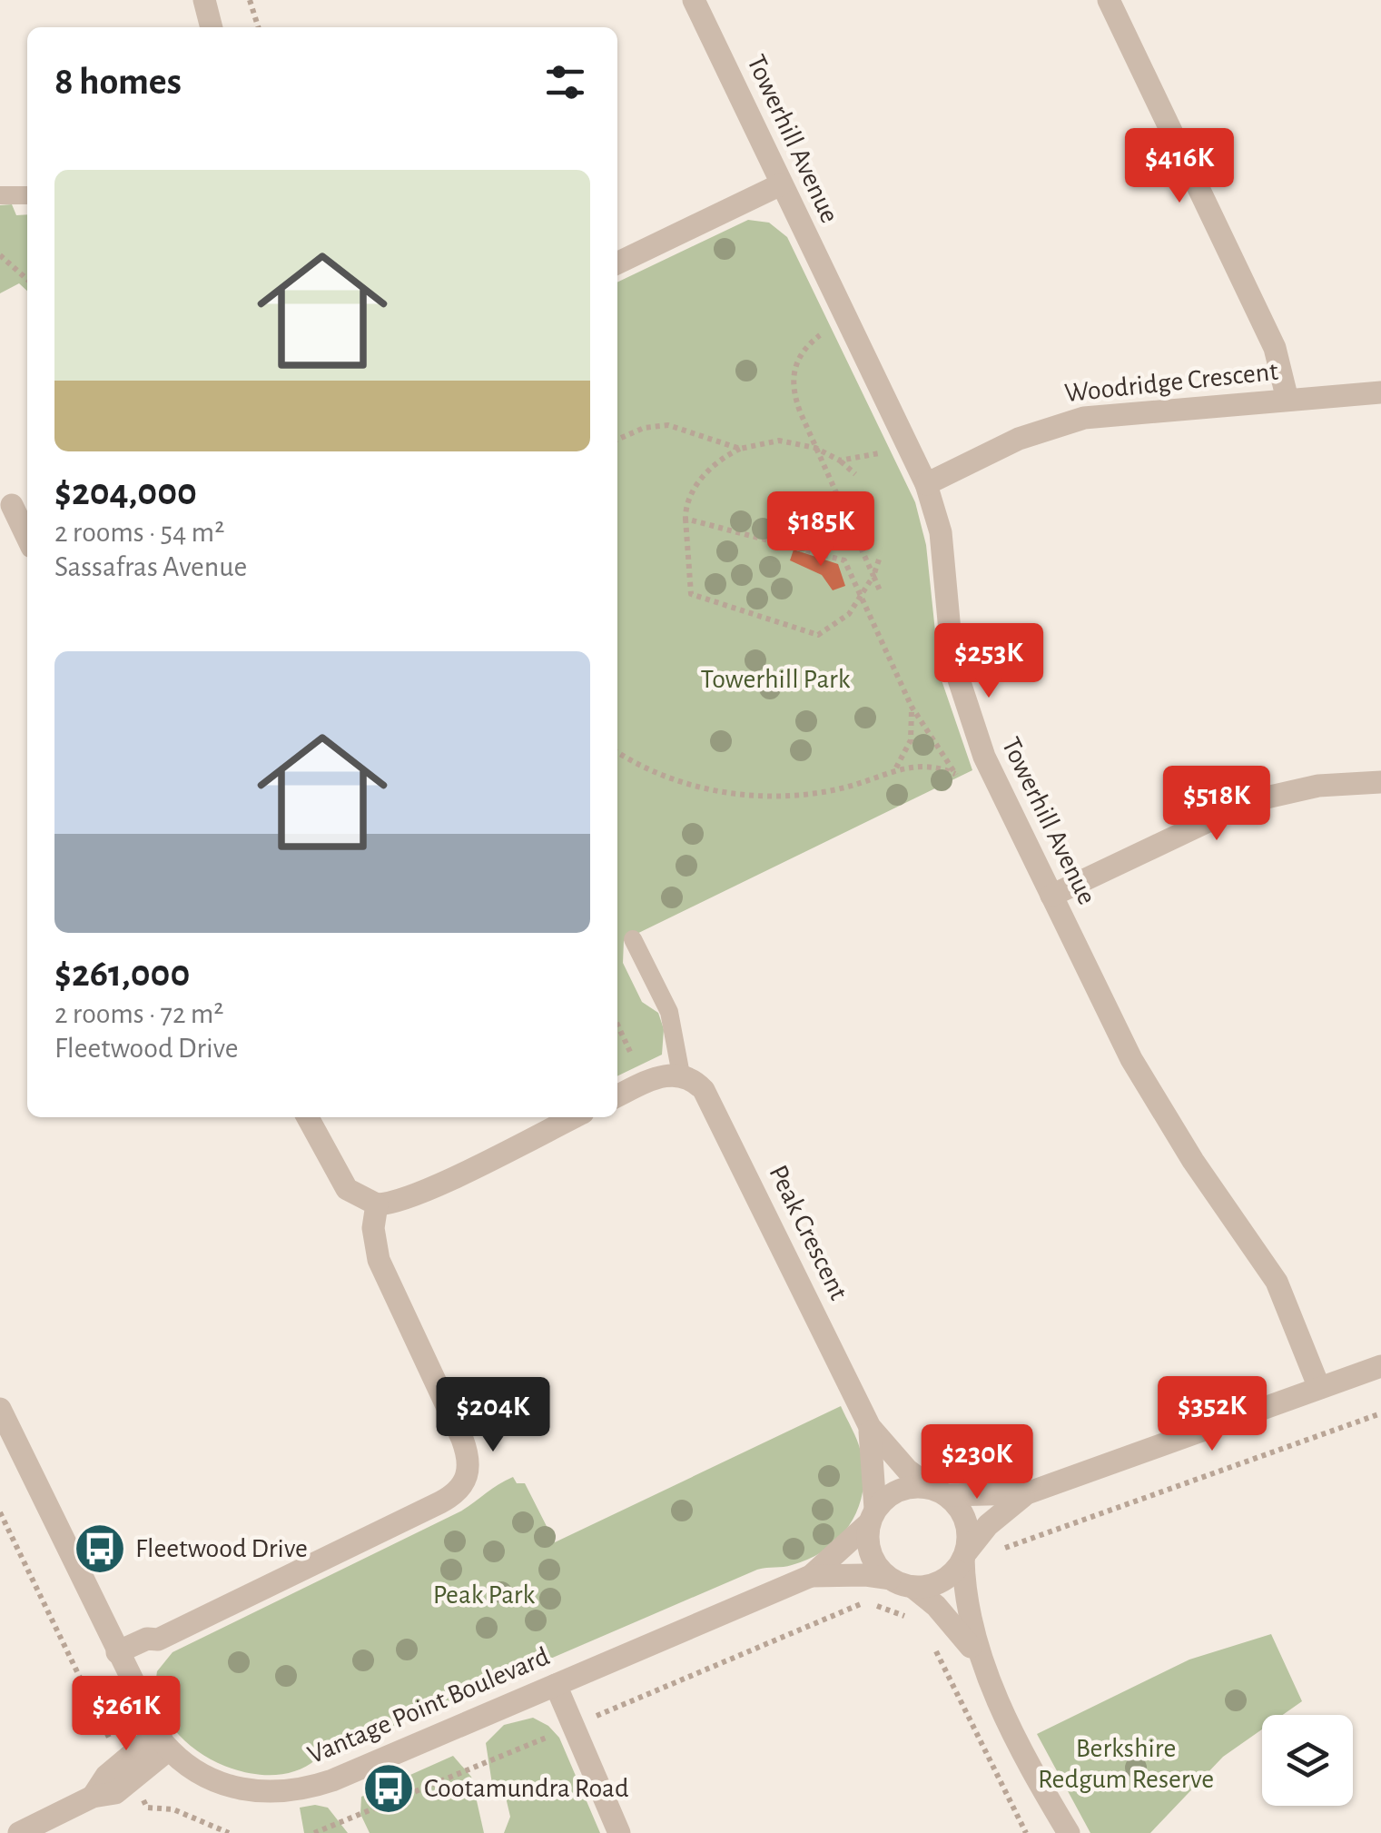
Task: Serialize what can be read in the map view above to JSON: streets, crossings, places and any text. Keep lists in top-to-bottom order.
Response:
{
  "streets": {
    "street": [
      "Towerhill Avenue",
      "Woodridge Crescent",
      "Peak Crescent",
      "Vantage Point Boulevard"
    ]
  },
  "crossings": [
    ["Towerhill Avenue", "Woodridge Crescent"],
    ["Peak Crescent", "Vantage Point Boulevard"]
  ],
  "parks": ["Towerhill Park", "Peak Park", "Berkshire Redgum Reserve"],
  "places": {
    "bus stop": ["Fleetwood Drive", "Cootamundra Road"]
  },
  "page": {
    "heading": "8 homes",
    "price": [
      "$416K",
      "$185K",
      "$253K",
      "$518K",
      "$352K",
      "$204K",
      "$230K",
      "$261K"
    ],
    "list": [
      {
        "name": "$204,000",
        "note": "2 rooms · 54 m² · Sassafras Avenue"
      },
      {
        "name": "$261,000",
        "note": "2 rooms · 72 m² · Fleetwood Drive"
      }
    ]
  }
}
